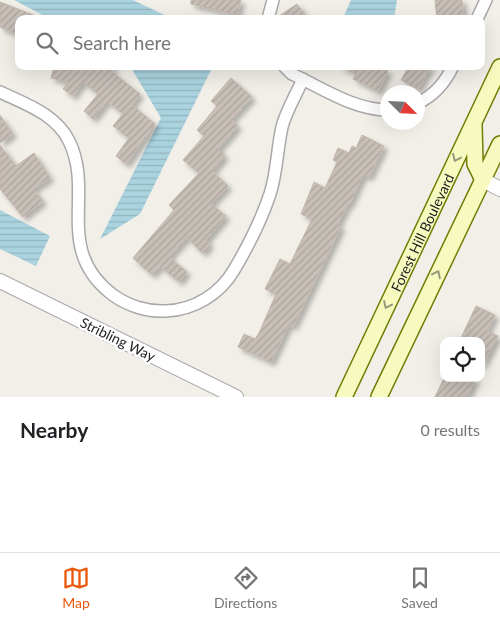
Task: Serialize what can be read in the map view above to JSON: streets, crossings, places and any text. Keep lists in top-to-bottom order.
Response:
{
  "streets": {
    "main road": ["Forest Hill Boulevard"],
    "street": ["Stribling Way"]
  },
  "north": "bottom right",
  "page": {
    "search": "Search here",
    "heading": ["Nearby", "0 results"],
    "nav": ["Map", "Directions", "Saved"]
  }
}
